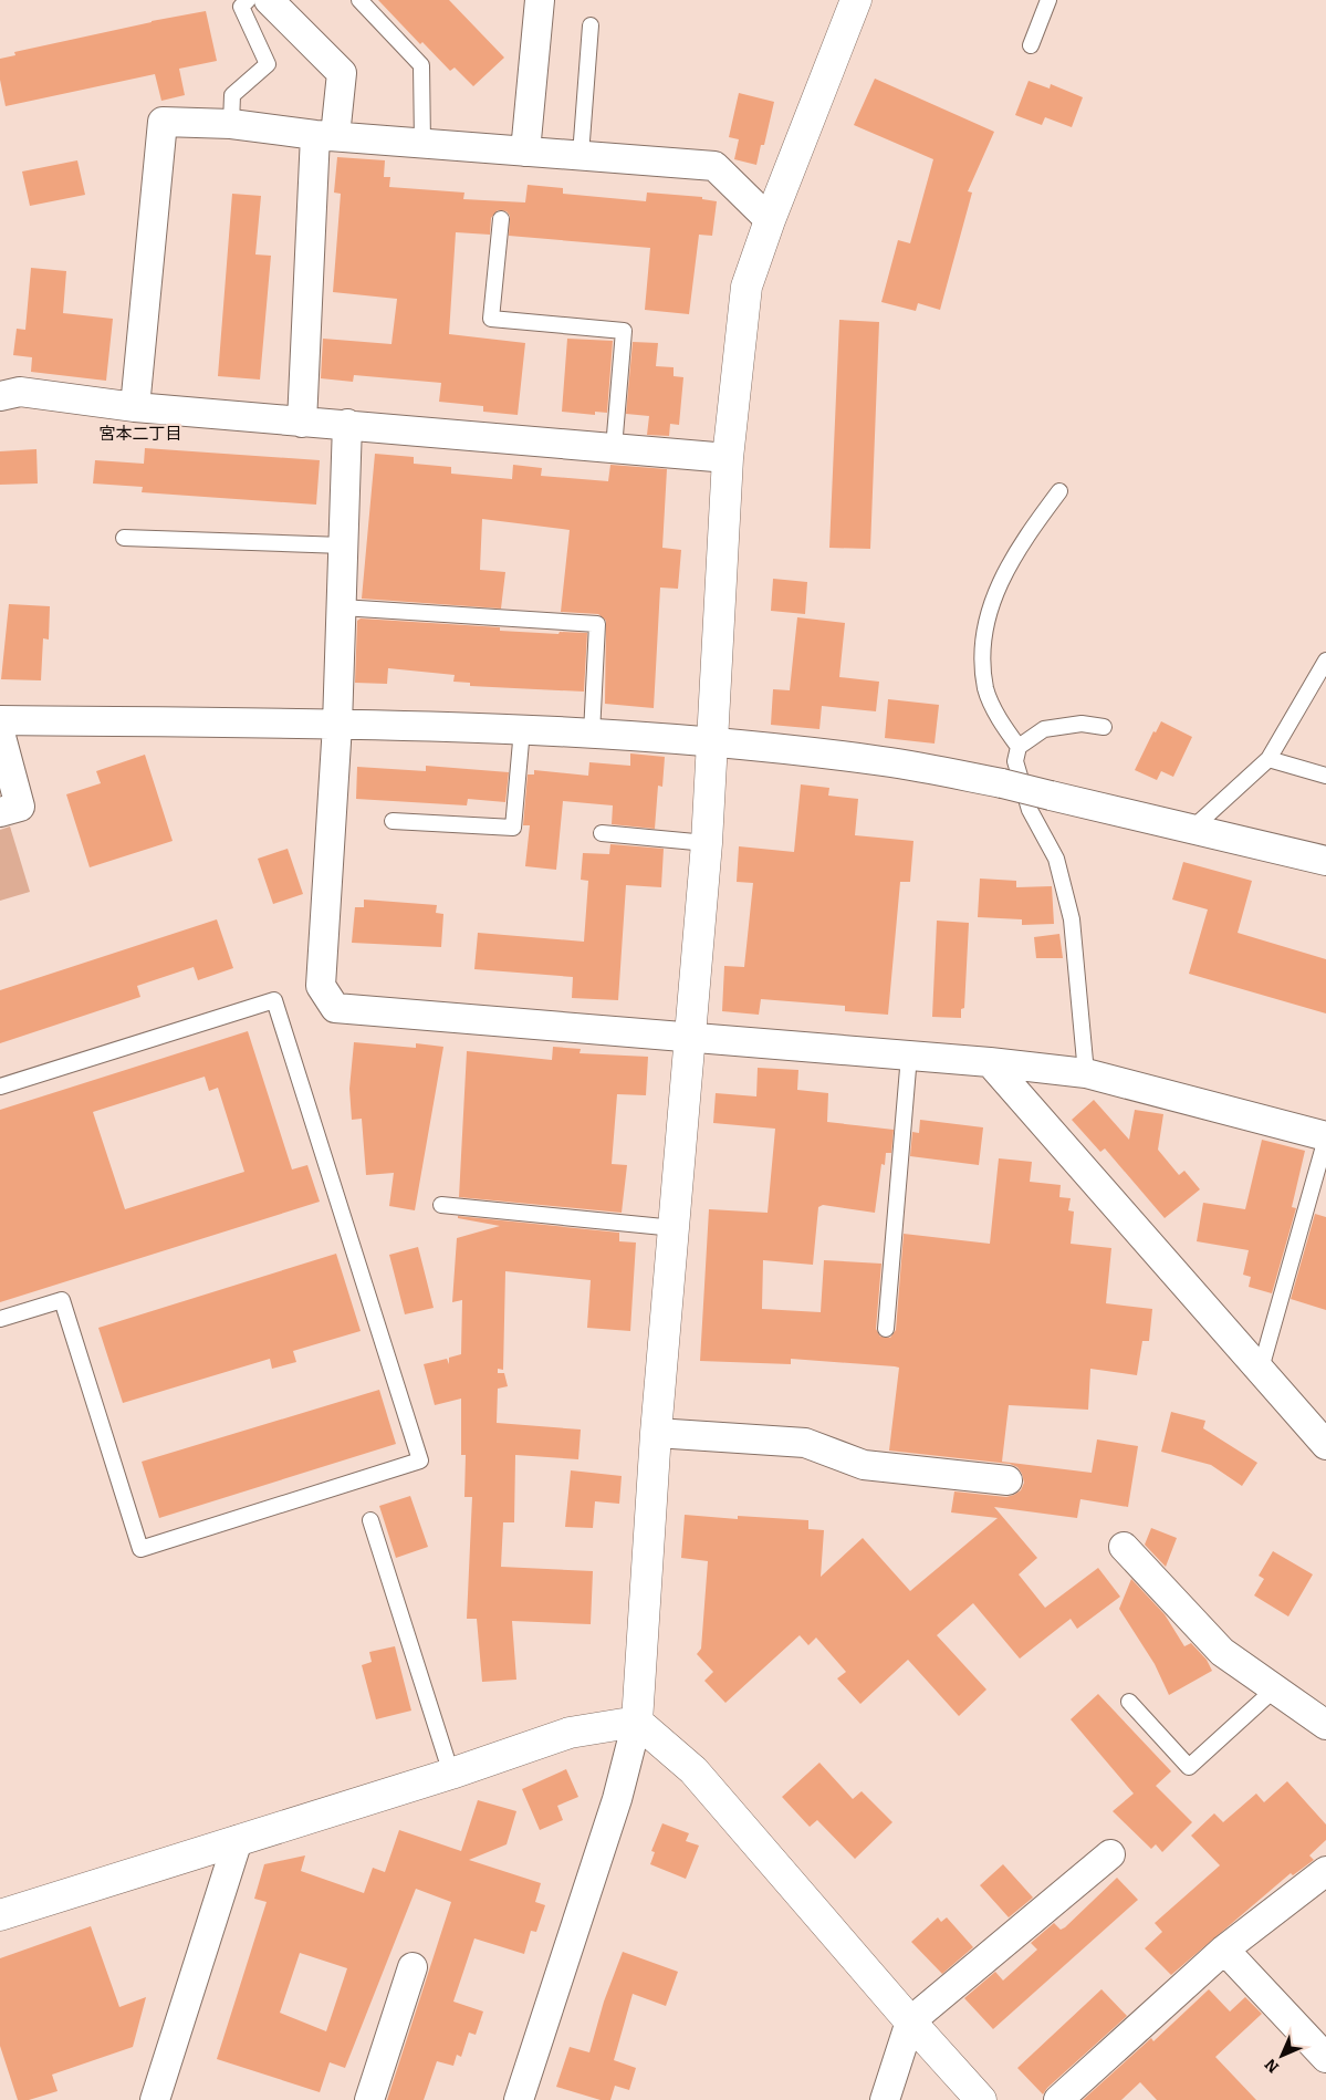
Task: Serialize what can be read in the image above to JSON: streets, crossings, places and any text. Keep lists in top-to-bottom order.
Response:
{
  "districts": ["宮本二丁目"],
  "north": "bottom left"
}
